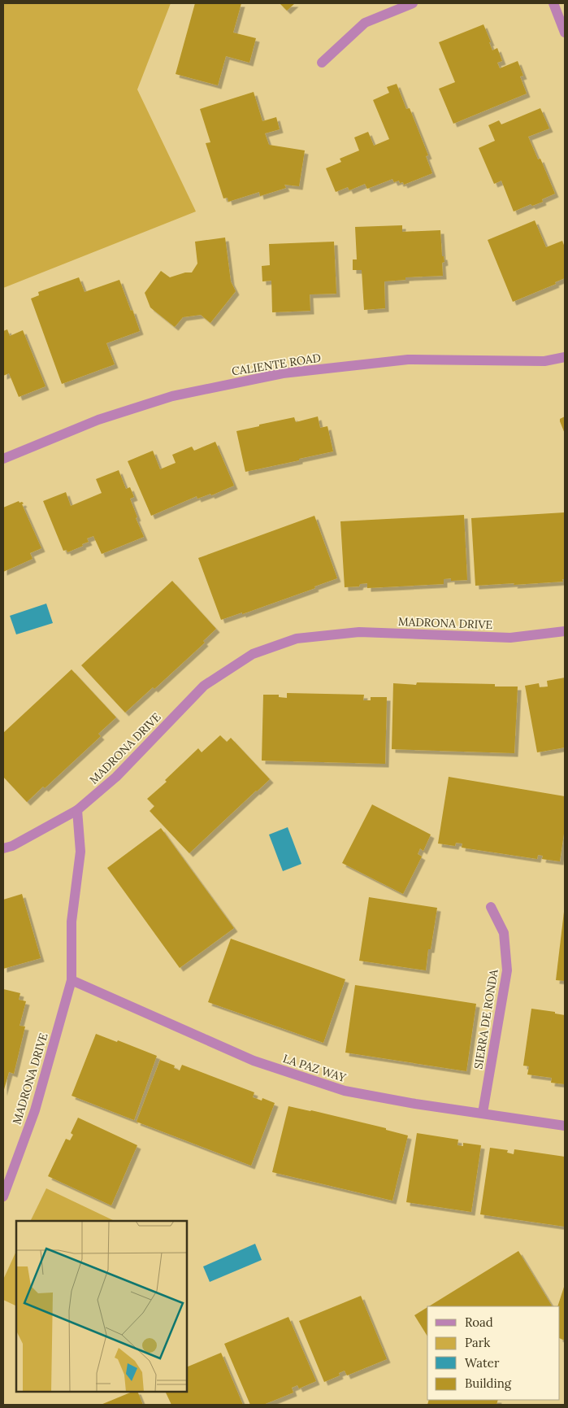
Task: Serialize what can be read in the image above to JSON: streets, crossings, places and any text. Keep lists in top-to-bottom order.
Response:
{
  "streets": {
    "street": [
      "CALIENTE ROAD",
      "MADRONA DRIVE",
      "SIERRA DE RONDA",
      "LA PAZ WAY"
    ]
  },
  "crossings": [
    ["MADRONA DRIVE", "LA PAZ WAY"],
    ["SIERRA DE RONDA", "LA PAZ WAY"]
  ],
  "legend": [
    "Road",
    "Park",
    "Water",
    "Building"
  ]
}
